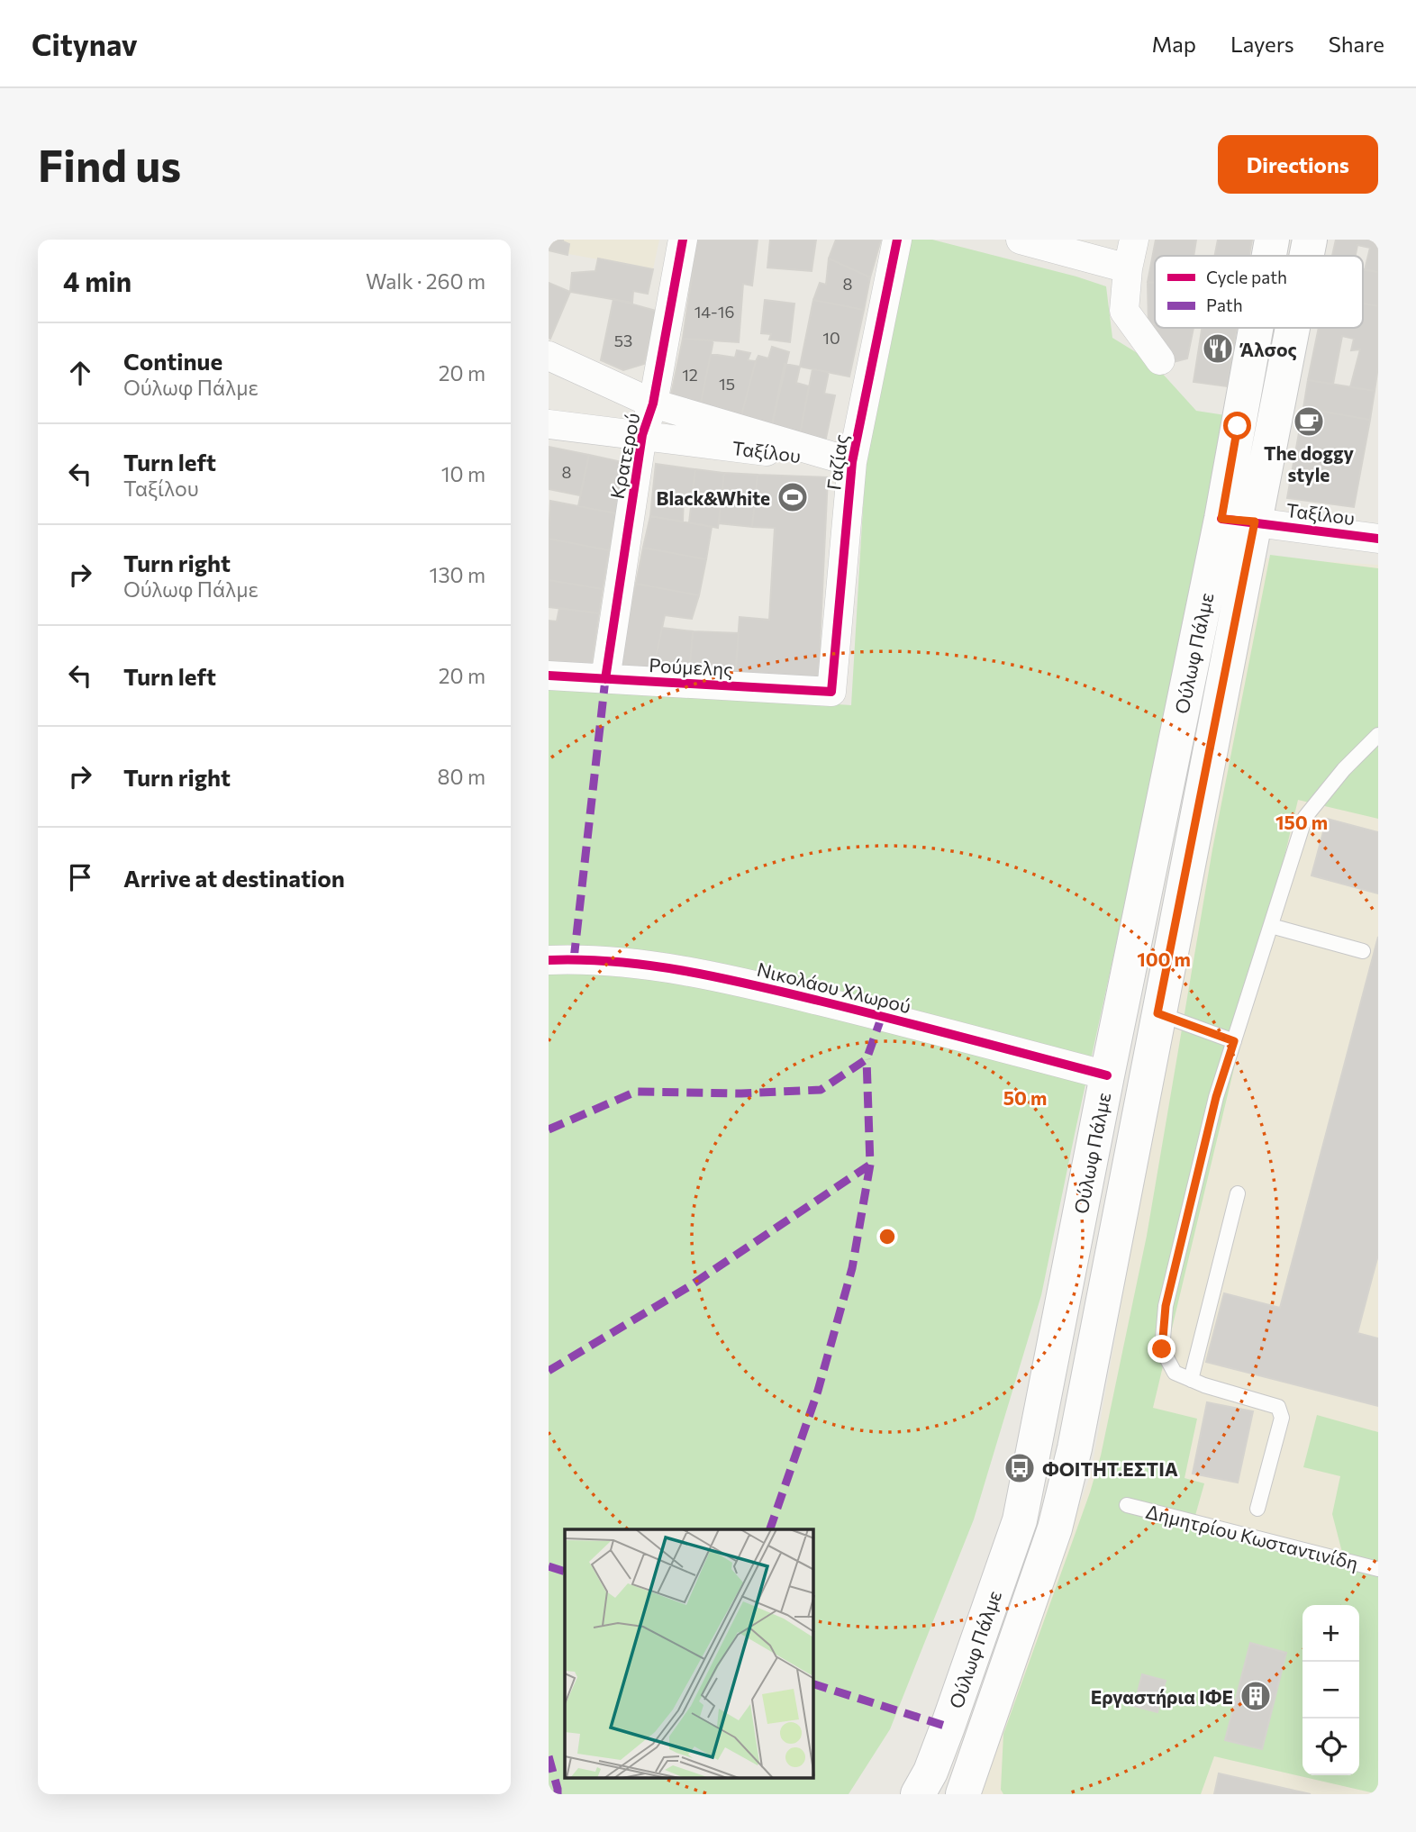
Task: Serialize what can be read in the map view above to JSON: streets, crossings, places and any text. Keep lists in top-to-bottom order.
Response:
{
  "streets": {
    "main road": ["Ούλωφ Πάλμε"],
    "street": [
      "Ταξίλου",
      "Κρατερού",
      "Γαζίας",
      "Ρούμελης",
      "Νικολάου Χλωρού"
    ],
    "lane": ["Δημητρίου Κωσταντινίδη"]
  },
  "crossings": [
    ["Ταξίλου", "Κρατερού"],
    ["Ταξίλου", "Γαζίας"],
    ["Ταξίλου", "Ούλωφ Πάλμε"],
    ["Κρατερού", "Ρούμελης"],
    ["Γαζίας", "Ρούμελης"],
    ["Ούλωφ Πάλμε", "Νικολάου Χλωρού"]
  ],
  "places": {
    "restaurant": ["Άλσος"],
    "cafe": ["The doggy style"],
    "sports": ["Black&White"],
    "bus stop": ["ΦΟΙΤΗΤ.ΕΣΤΙΑ"],
    "building": ["Εργαστήρια ΙΦΕ"]
  },
  "house_numbers": [
    "8",
    "14-16",
    "10",
    "53",
    "12",
    "15",
    "8"
  ],
  "legend": ["Cycle path", "Path"],
  "page": {
    "header": "Citynav",
    "nav": ["Map", "Layers", "Share"],
    "buttons": "Directions",
    "title": "Find us",
    "heading": ["4 min", "Walk · 260 m"],
    "list": [
      ["Continue", "Ούλωφ Πάλμε", "20 m"],
      ["Turn left", "Ταξίλου", "10 m"],
      ["Turn right", "Ούλωφ Πάλμε", "130 m"],
      ["Turn left", "20 m"],
      ["Turn right", "80 m"],
      "Arrive at destination"
    ],
    "map_buttons": ["+", "−"]
  },
  "rings": ["150 m", "100 m", "50 m"]
}
